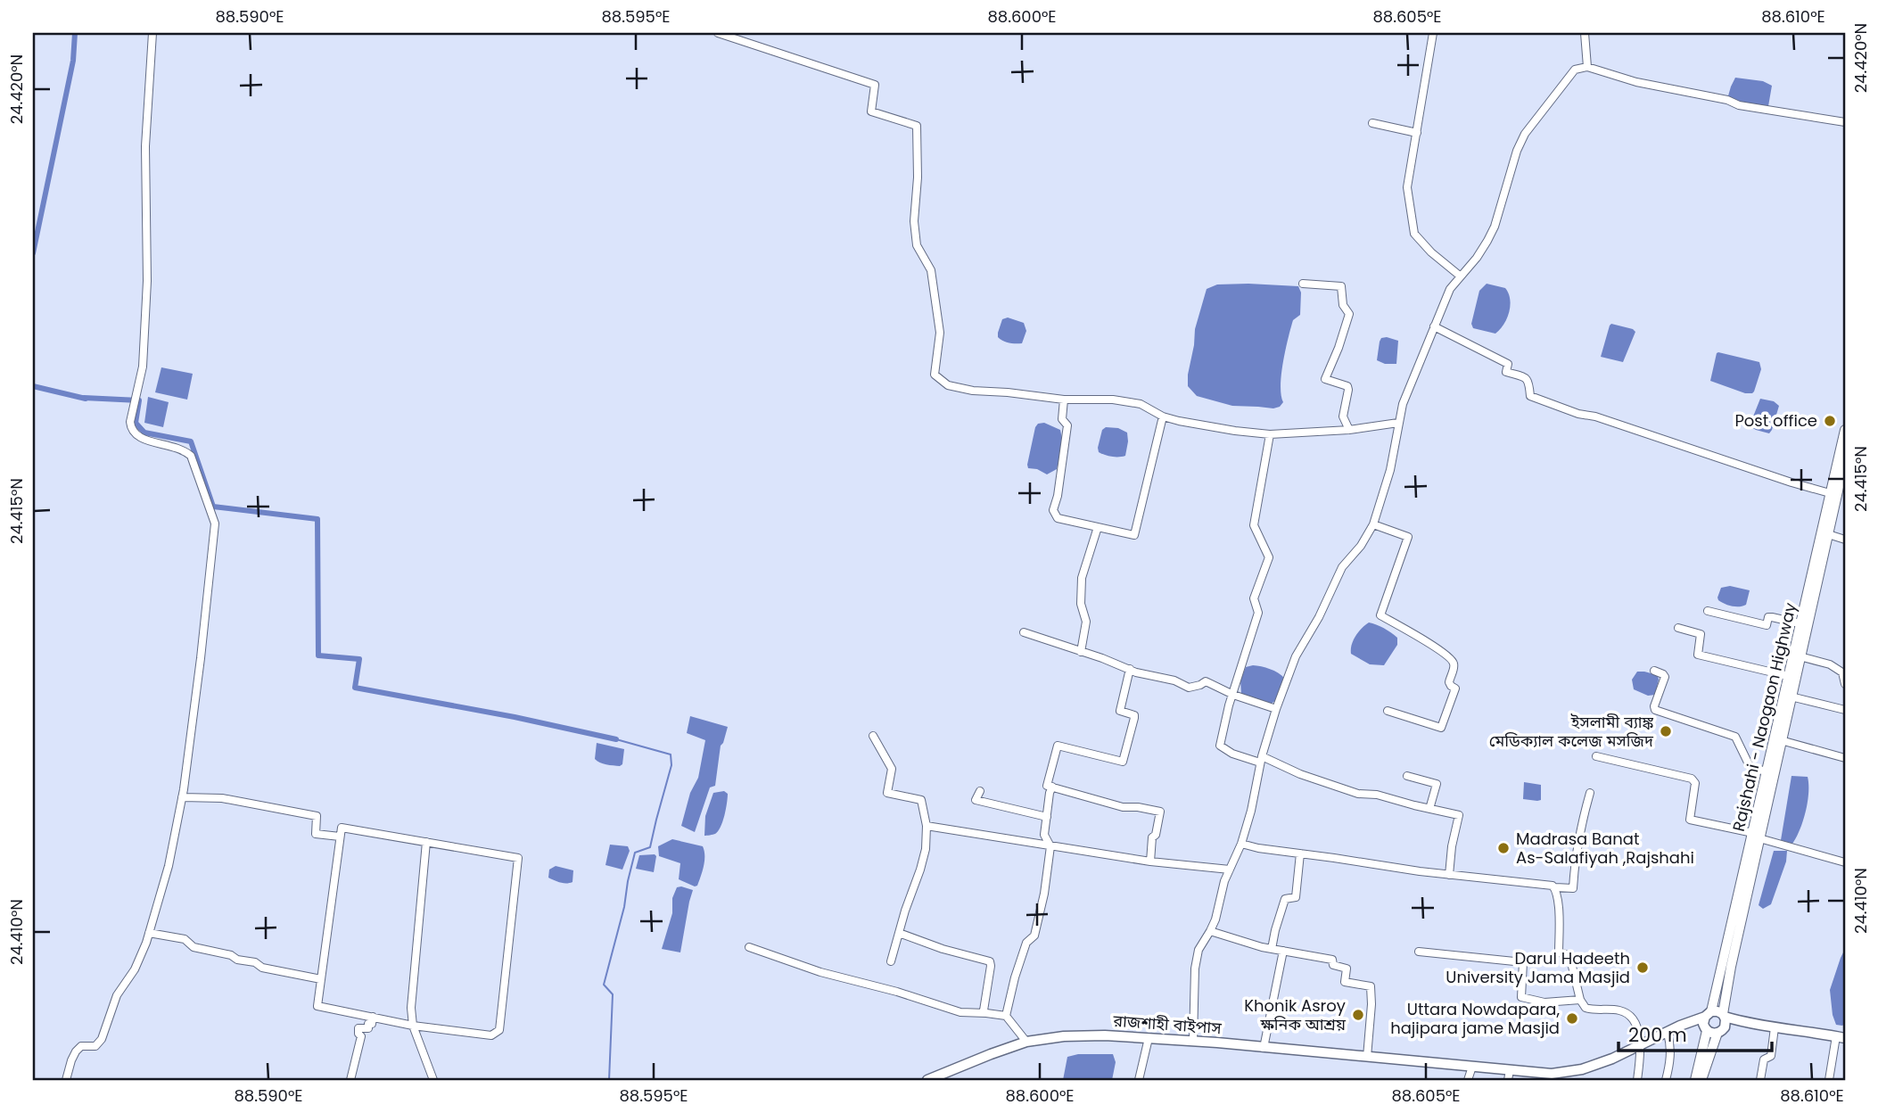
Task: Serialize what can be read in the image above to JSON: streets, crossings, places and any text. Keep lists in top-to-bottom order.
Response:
{
  "streets": {
    "highway": ["রাজশাহী বাইপাস"],
    "main road": ["Rajshahi - Naogaon Highway"]
  },
  "places": [
    "Post office",
    "ইসলামী ব্যাঙ্ক মেডিক্যাল কলেজ মসজিদ",
    "Madrasa Banat As-Salafiyah ,Rajshahi",
    "Darul Hadeeth University Jama Masjid",
    "Khonik Asroy ক্ষনিক আশ্রয়",
    "Uttara Nowdapara, hajipara jame Masjid"
  ],
  "scale_bar": "200 m",
  "coordinates": [
    "88.590°E",
    "88.595°E",
    "88.600°E",
    "88.605°E",
    "88.610°E",
    "24.420°N",
    "24.415°N",
    "24.410°N"
  ]
}
